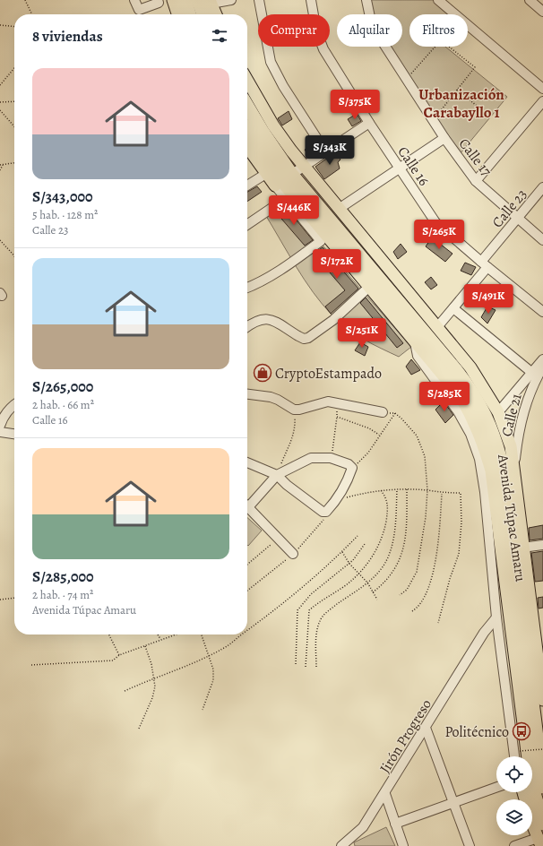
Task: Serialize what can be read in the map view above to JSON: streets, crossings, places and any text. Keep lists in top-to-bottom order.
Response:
{
  "streets": {
    "highway": ["Avenida Túpac Amaru"],
    "street": [
      "Calle 17",
      "Calle 16",
      "Calle 23",
      "Calle 21",
      "Jirón Progreso"
    ]
  },
  "crossings": [
    ["Calle 17", "Calle 23"],
    ["Calle 16", "Calle 23"],
    ["Calle 23", "Avenida Túpac Amaru"],
    ["Calle 21", "Avenida Túpac Amaru"]
  ],
  "districts": ["Urbanización Carabayllo 1"],
  "places": {
    "shop": ["CryptoEstampado"],
    "bus stop": ["Politécnico"]
  },
  "page": {
    "chip": ["Comprar", "Alquilar", "Filtros"],
    "heading": "8 viviendas",
    "list": [
      {
        "name": "S/343,000",
        "note": "5 hab. · 128 m² · Calle 23"
      },
      {
        "name": "S/265,000",
        "note": "2 hab. · 66 m² · Calle 16"
      },
      {
        "name": "S/285,000",
        "note": "2 hab. · 74 m² · Avenida Túpac Amaru"
      }
    ],
    "price": [
      "S/375K",
      "S/343K",
      "S/446K",
      "S/265K",
      "S/172K",
      "S/491K",
      "S/251K",
      "S/285K"
    ]
  }
}
